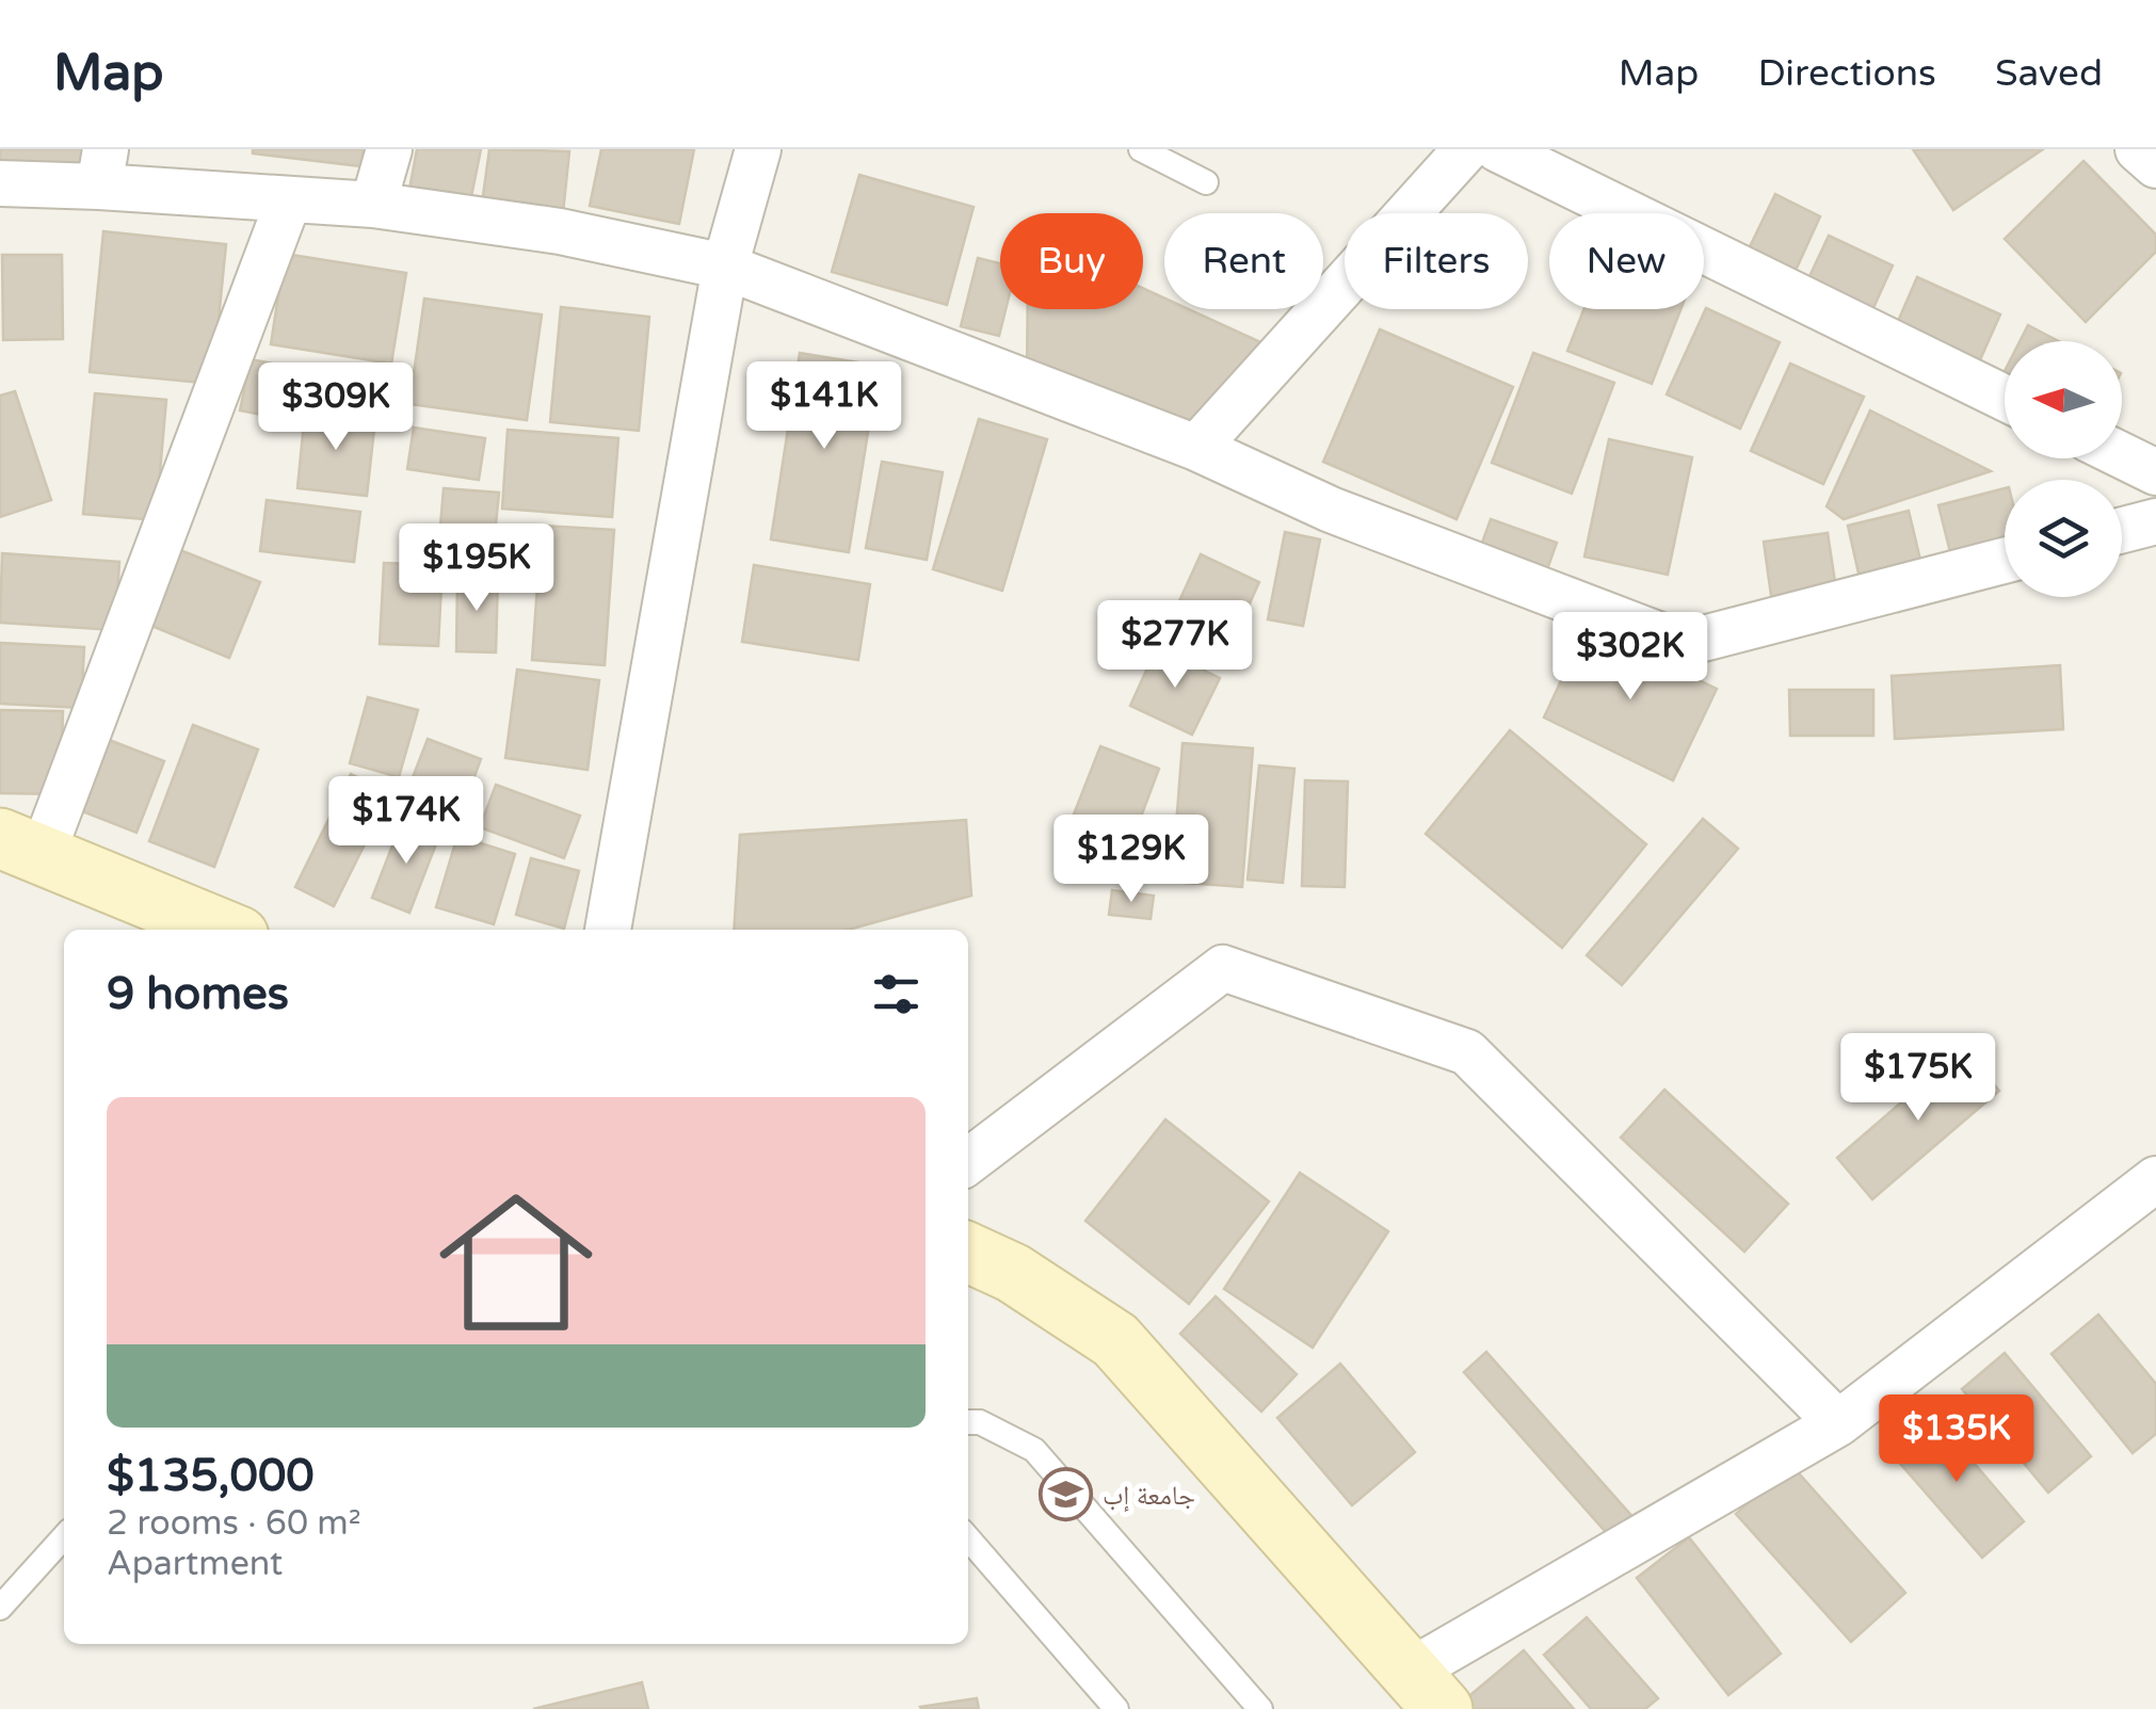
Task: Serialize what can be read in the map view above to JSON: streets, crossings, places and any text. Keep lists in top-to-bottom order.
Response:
{
  "places": {
    "school or university": ["جامعة إب"]
  },
  "north": "left",
  "page": {
    "header": "Map",
    "nav": ["Map", "Directions", "Saved"],
    "chip": [
      "Buy",
      "Rent",
      "Filters",
      "New"
    ],
    "price": [
      "$141K",
      "$309K",
      "$195K",
      "$277K",
      "$302K",
      "$174K",
      "$129K",
      "$175K",
      "$135K"
    ],
    "heading": "9 homes",
    "list": [
      {
        "name": "$135,000",
        "note": "2 rooms · 60 m² · Apartment"
      }
    ]
  }
}
